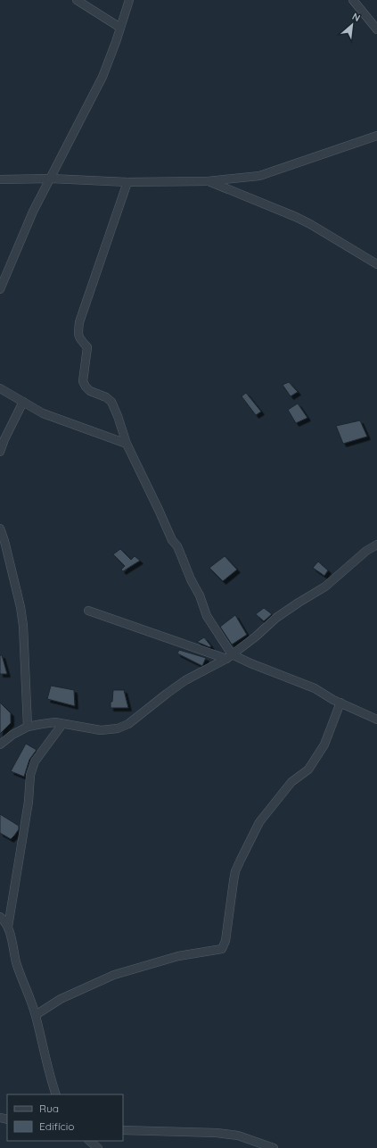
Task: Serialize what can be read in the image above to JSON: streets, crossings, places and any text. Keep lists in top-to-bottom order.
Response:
{
  "legend": ["Rua", "Edifício"],
  "north": "top right"
}
